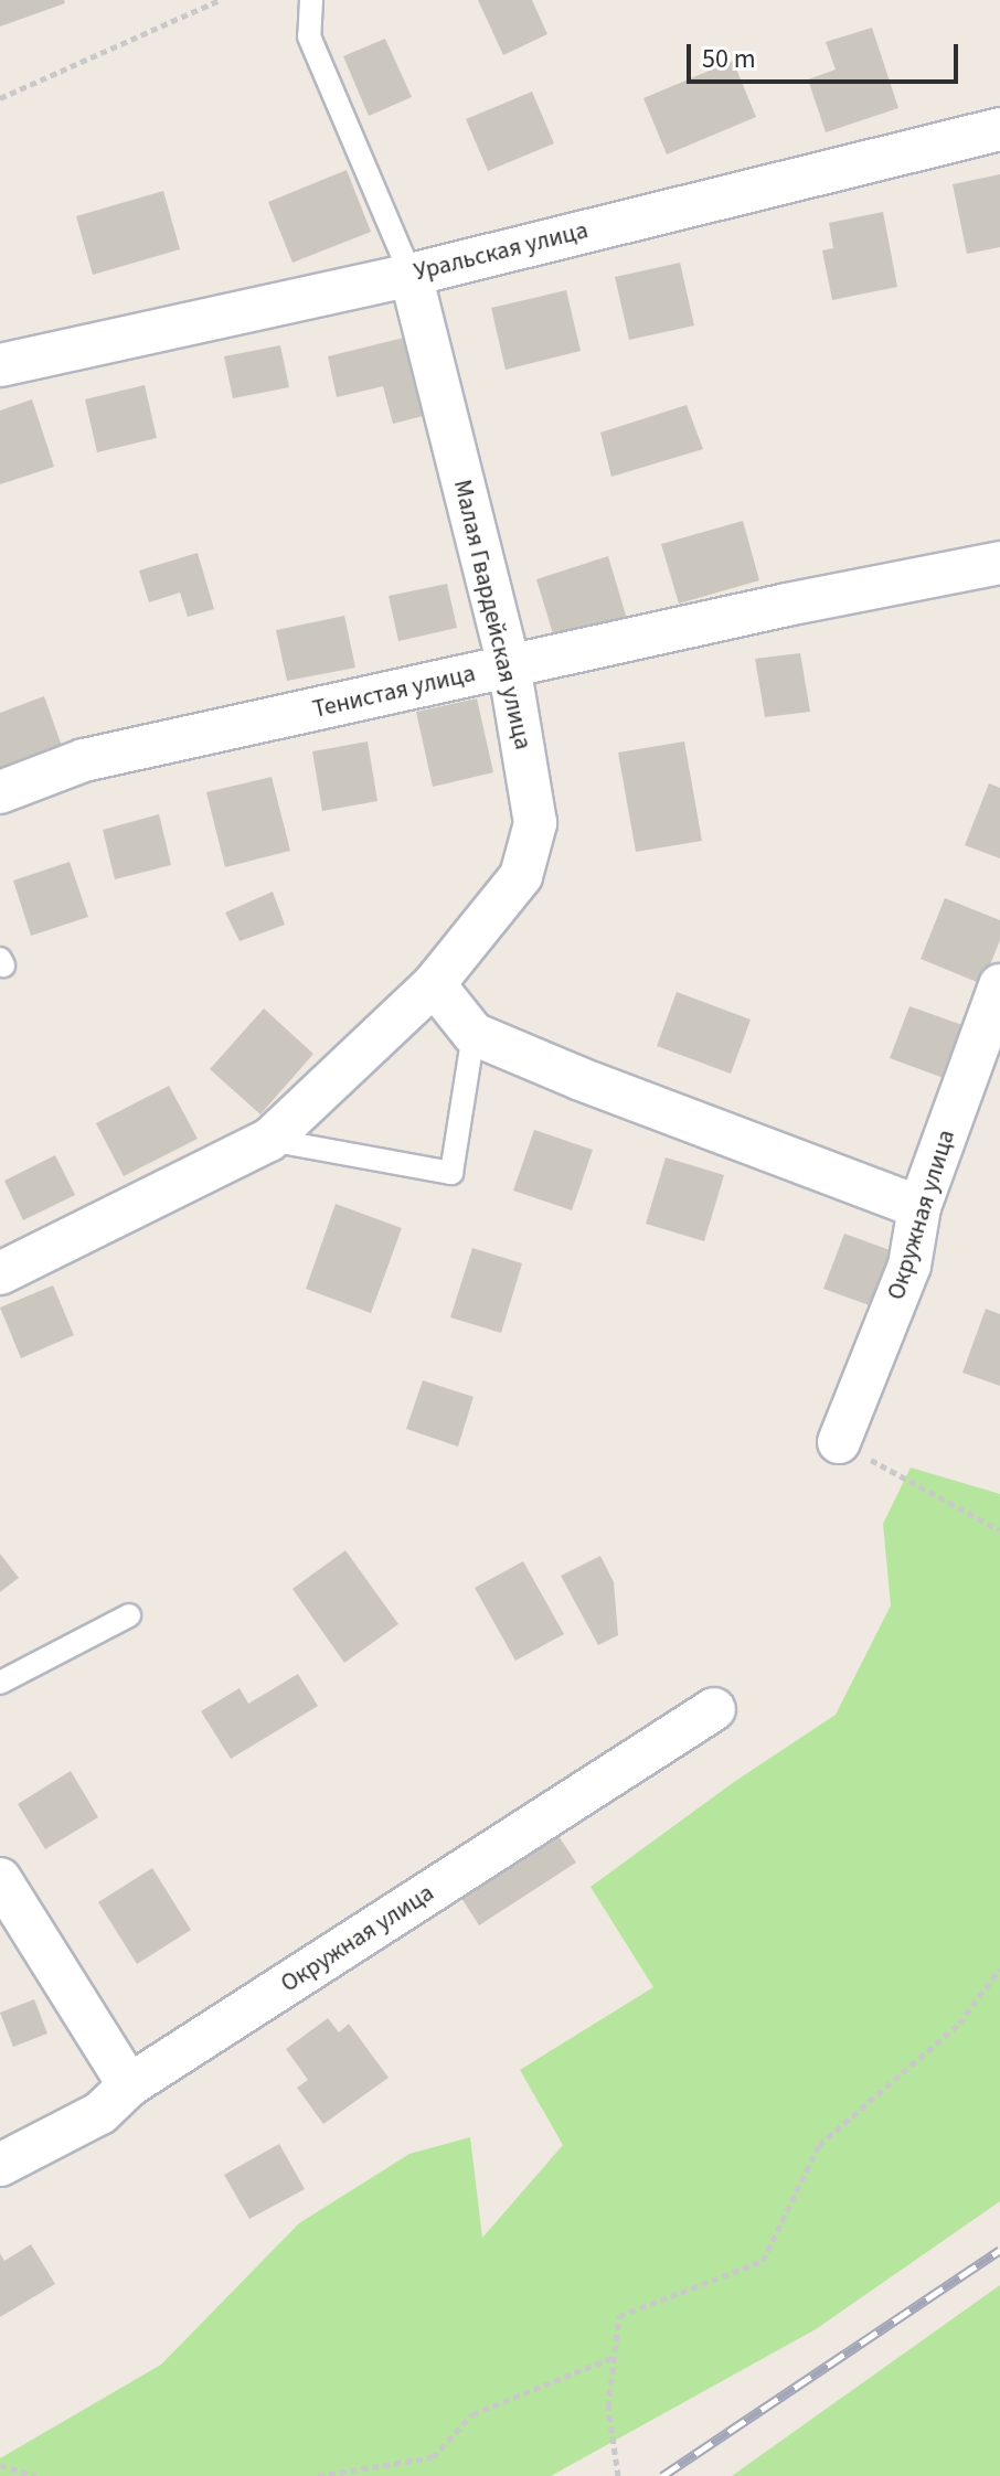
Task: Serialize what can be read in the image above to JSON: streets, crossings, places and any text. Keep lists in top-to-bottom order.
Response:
{
  "streets": {
    "street": [
      "Уральская улица",
      "Малая Гвардейская улица",
      "Тенистая улица",
      "Окружная улица"
    ]
  },
  "crossings": [
    ["Уральская улица", "Малая Гвардейская улица"],
    ["Малая Гвардейская улица", "Тенистая улица"]
  ],
  "scale_bar": "50 m"
}
